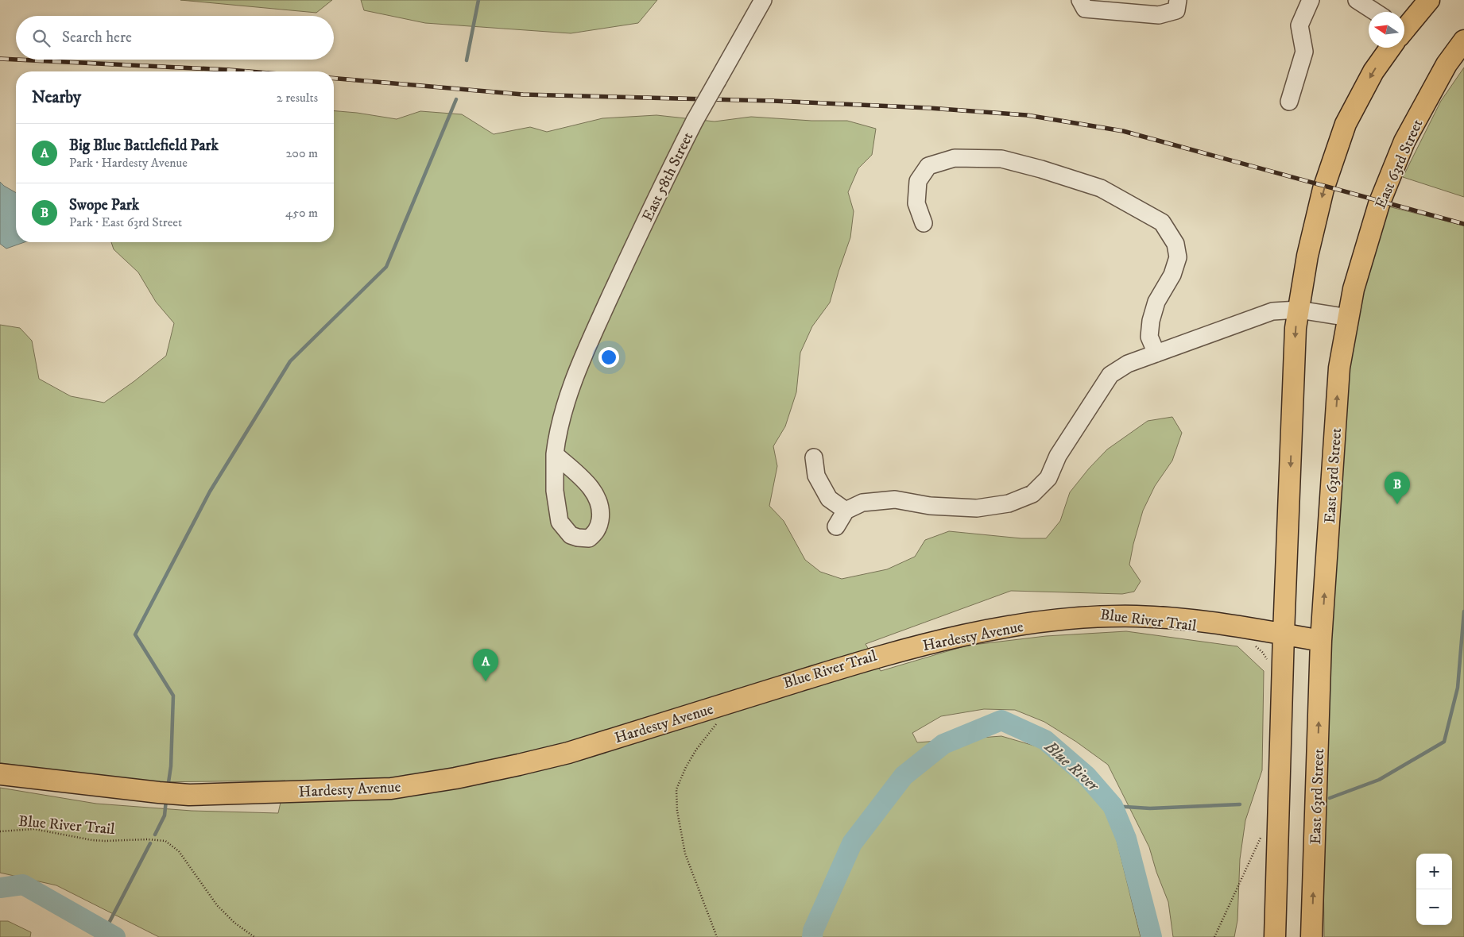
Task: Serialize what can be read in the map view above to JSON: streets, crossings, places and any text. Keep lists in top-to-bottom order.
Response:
{
  "streets": {
    "main road": ["East 63rd Street", "Hardesty Avenue"],
    "street": ["East 58th Street"],
    "path": ["Blue River Trail"]
  },
  "crossings": [
    ["East 63rd Street", "Hardesty Avenue"]
  ],
  "water": ["Blue River"],
  "north": "left",
  "page": {
    "search": "Search here",
    "heading": ["Nearby", "2 results"],
    "list": [
      {
        "mark": "A",
        "name": "Big Blue Battlefield Park",
        "note": "Park · Hardesty Avenue",
        "value": "200 m"
      },
      {
        "mark": "B",
        "name": "Swope Park",
        "note": "Park · East 63rd Street",
        "value": "450 m"
      }
    ],
    "pins": ["B", "A"],
    "map_buttons": ["+", "−"]
  }
}
